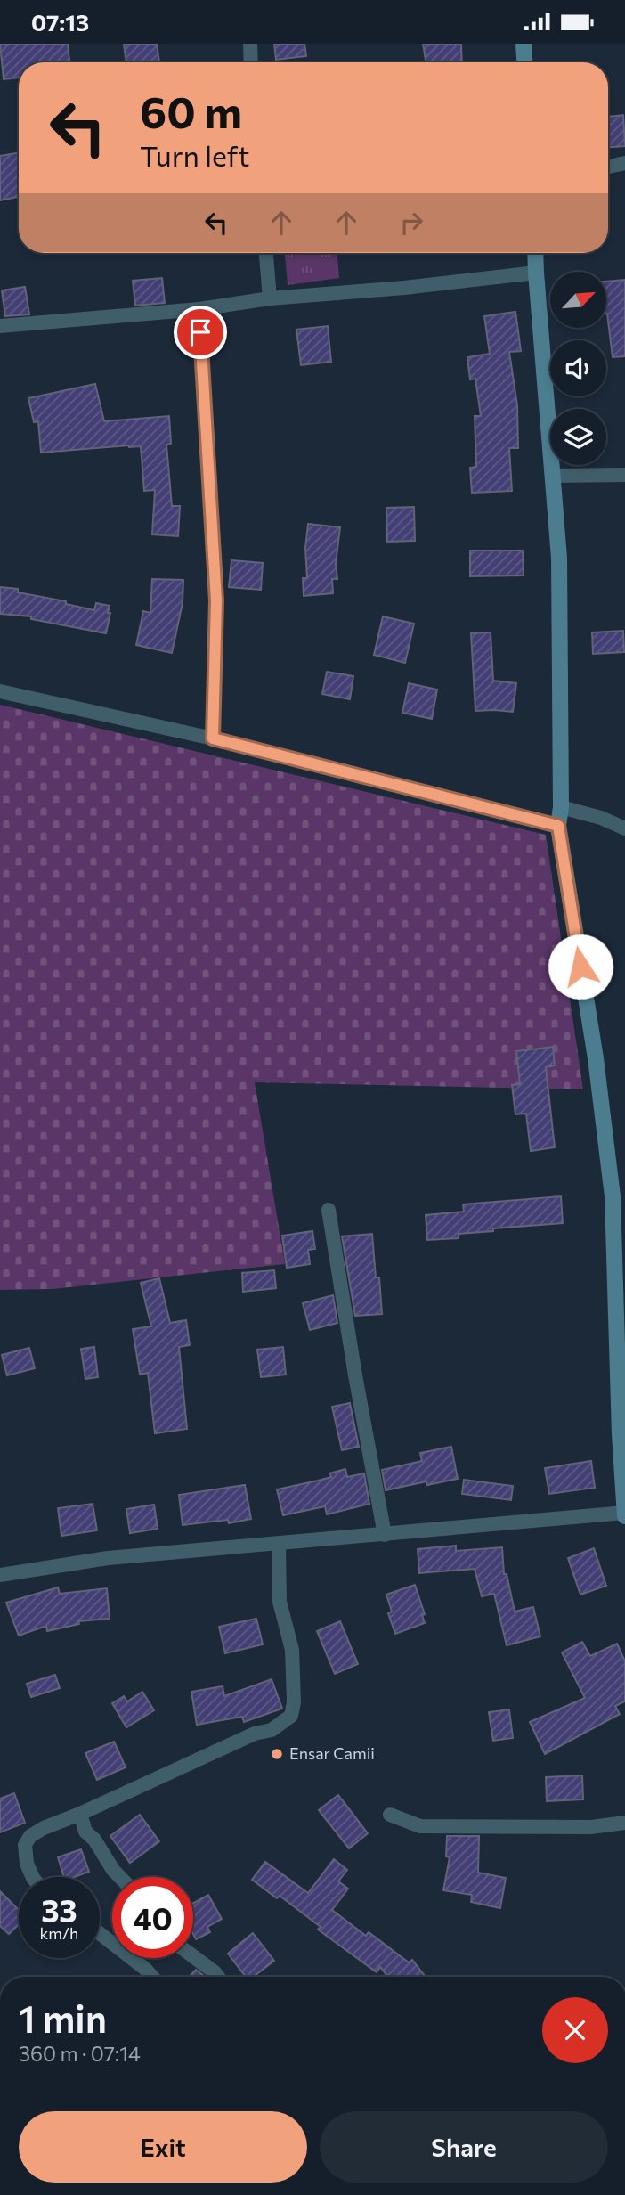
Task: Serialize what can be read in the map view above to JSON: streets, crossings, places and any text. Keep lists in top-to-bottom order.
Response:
{
  "places": ["Ensar Camii"],
  "north": "top right",
  "page": {
    "status": "07:13",
    "turn": ["60 m", "Turn left"],
    "speed": "33 km/h",
    "limit": "40",
    "heading": ["1 min", "360 m · 07:14"],
    "buttons": ["Exit", "Share"]
  }
}
